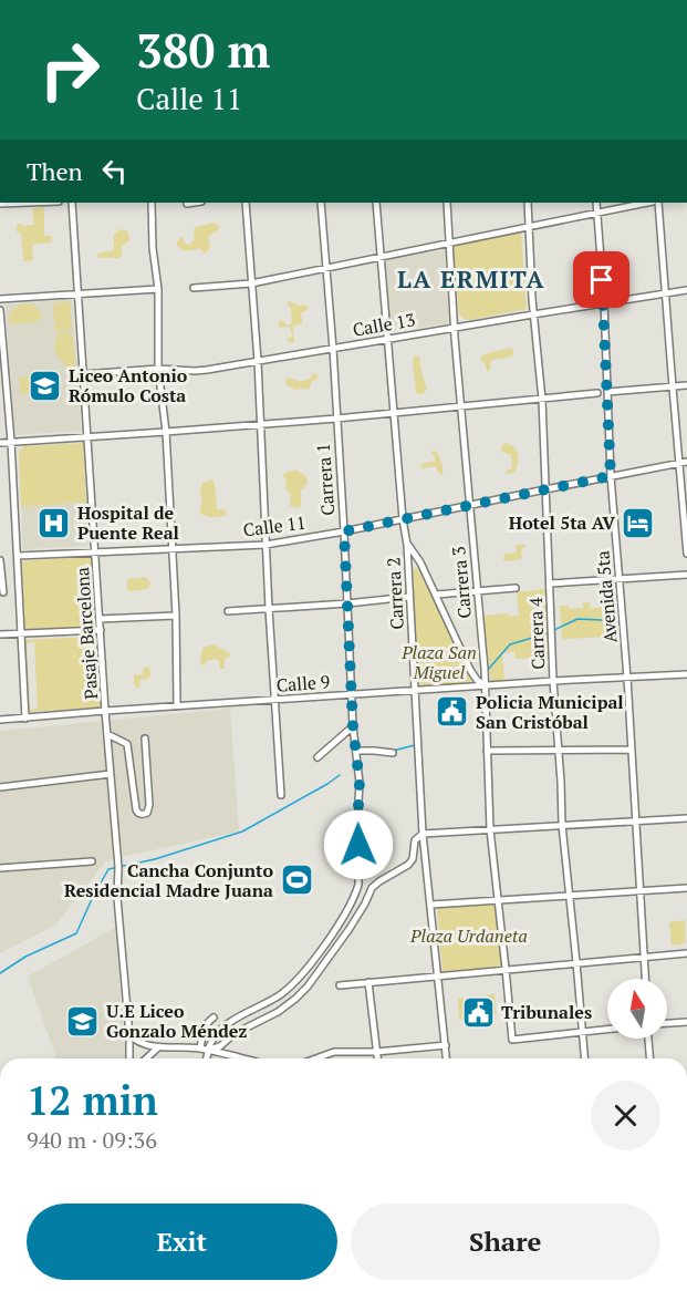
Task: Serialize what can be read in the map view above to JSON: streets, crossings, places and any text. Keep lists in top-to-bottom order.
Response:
{
  "streets": {
    "street": [
      "Calle 13",
      "Carrera 1",
      "Calle 11",
      "Carrera 3",
      "Carrera 2",
      "Avenida 5ta",
      "Pasaje Barcelona",
      "Carrera 4",
      "Calle 9"
    ]
  },
  "crossings": [
    ["Calle 13", "Carrera 1"],
    ["Calle 13", "Carrera 3"],
    ["Calle 13", "Carrera 2"],
    ["Calle 13", "Avenida 5ta"],
    ["Calle 13", "Pasaje Barcelona"],
    ["Calle 13", "Carrera 4"],
    ["Carrera 1", "Calle 11"],
    ["Carrera 1", "Calle 9"],
    ["Calle 11", "Carrera 3"],
    ["Calle 11", "Carrera 2"],
    ["Calle 11", "Avenida 5ta"],
    ["Calle 11", "Pasaje Barcelona"],
    ["Calle 11", "Carrera 4"],
    ["Carrera 3", "Carrera 4"],
    ["Carrera 3", "Calle 9"],
    ["Carrera 2", "Calle 9"],
    ["Avenida 5ta", "Calle 9"],
    ["Pasaje Barcelona", "Calle 9"],
    ["Carrera 4", "Calle 9"]
  ],
  "districts": ["LA ERMITA"],
  "parks": ["Plaza San Miguel", "Plaza Urdaneta"],
  "places": {
    "school or university": ["Liceo Antonio Rómulo Costa", "U.E Liceo Gonzalo Méndez"],
    "hospital": ["Hospital de Puente Real"],
    "hotel": ["Hotel 5ta AV"],
    "public building": ["Policia Municipal San Cristóbal", "Tribunales"],
    "sports": ["Cancha Conjunto Residencial Madre Juana"]
  },
  "north": "top",
  "page": {
    "turn": ["380 m", "Calle 11"],
    "then": "Then",
    "heading": ["12 min", "940 m · 09:36"],
    "buttons": ["Exit", "Share"]
  }
}
